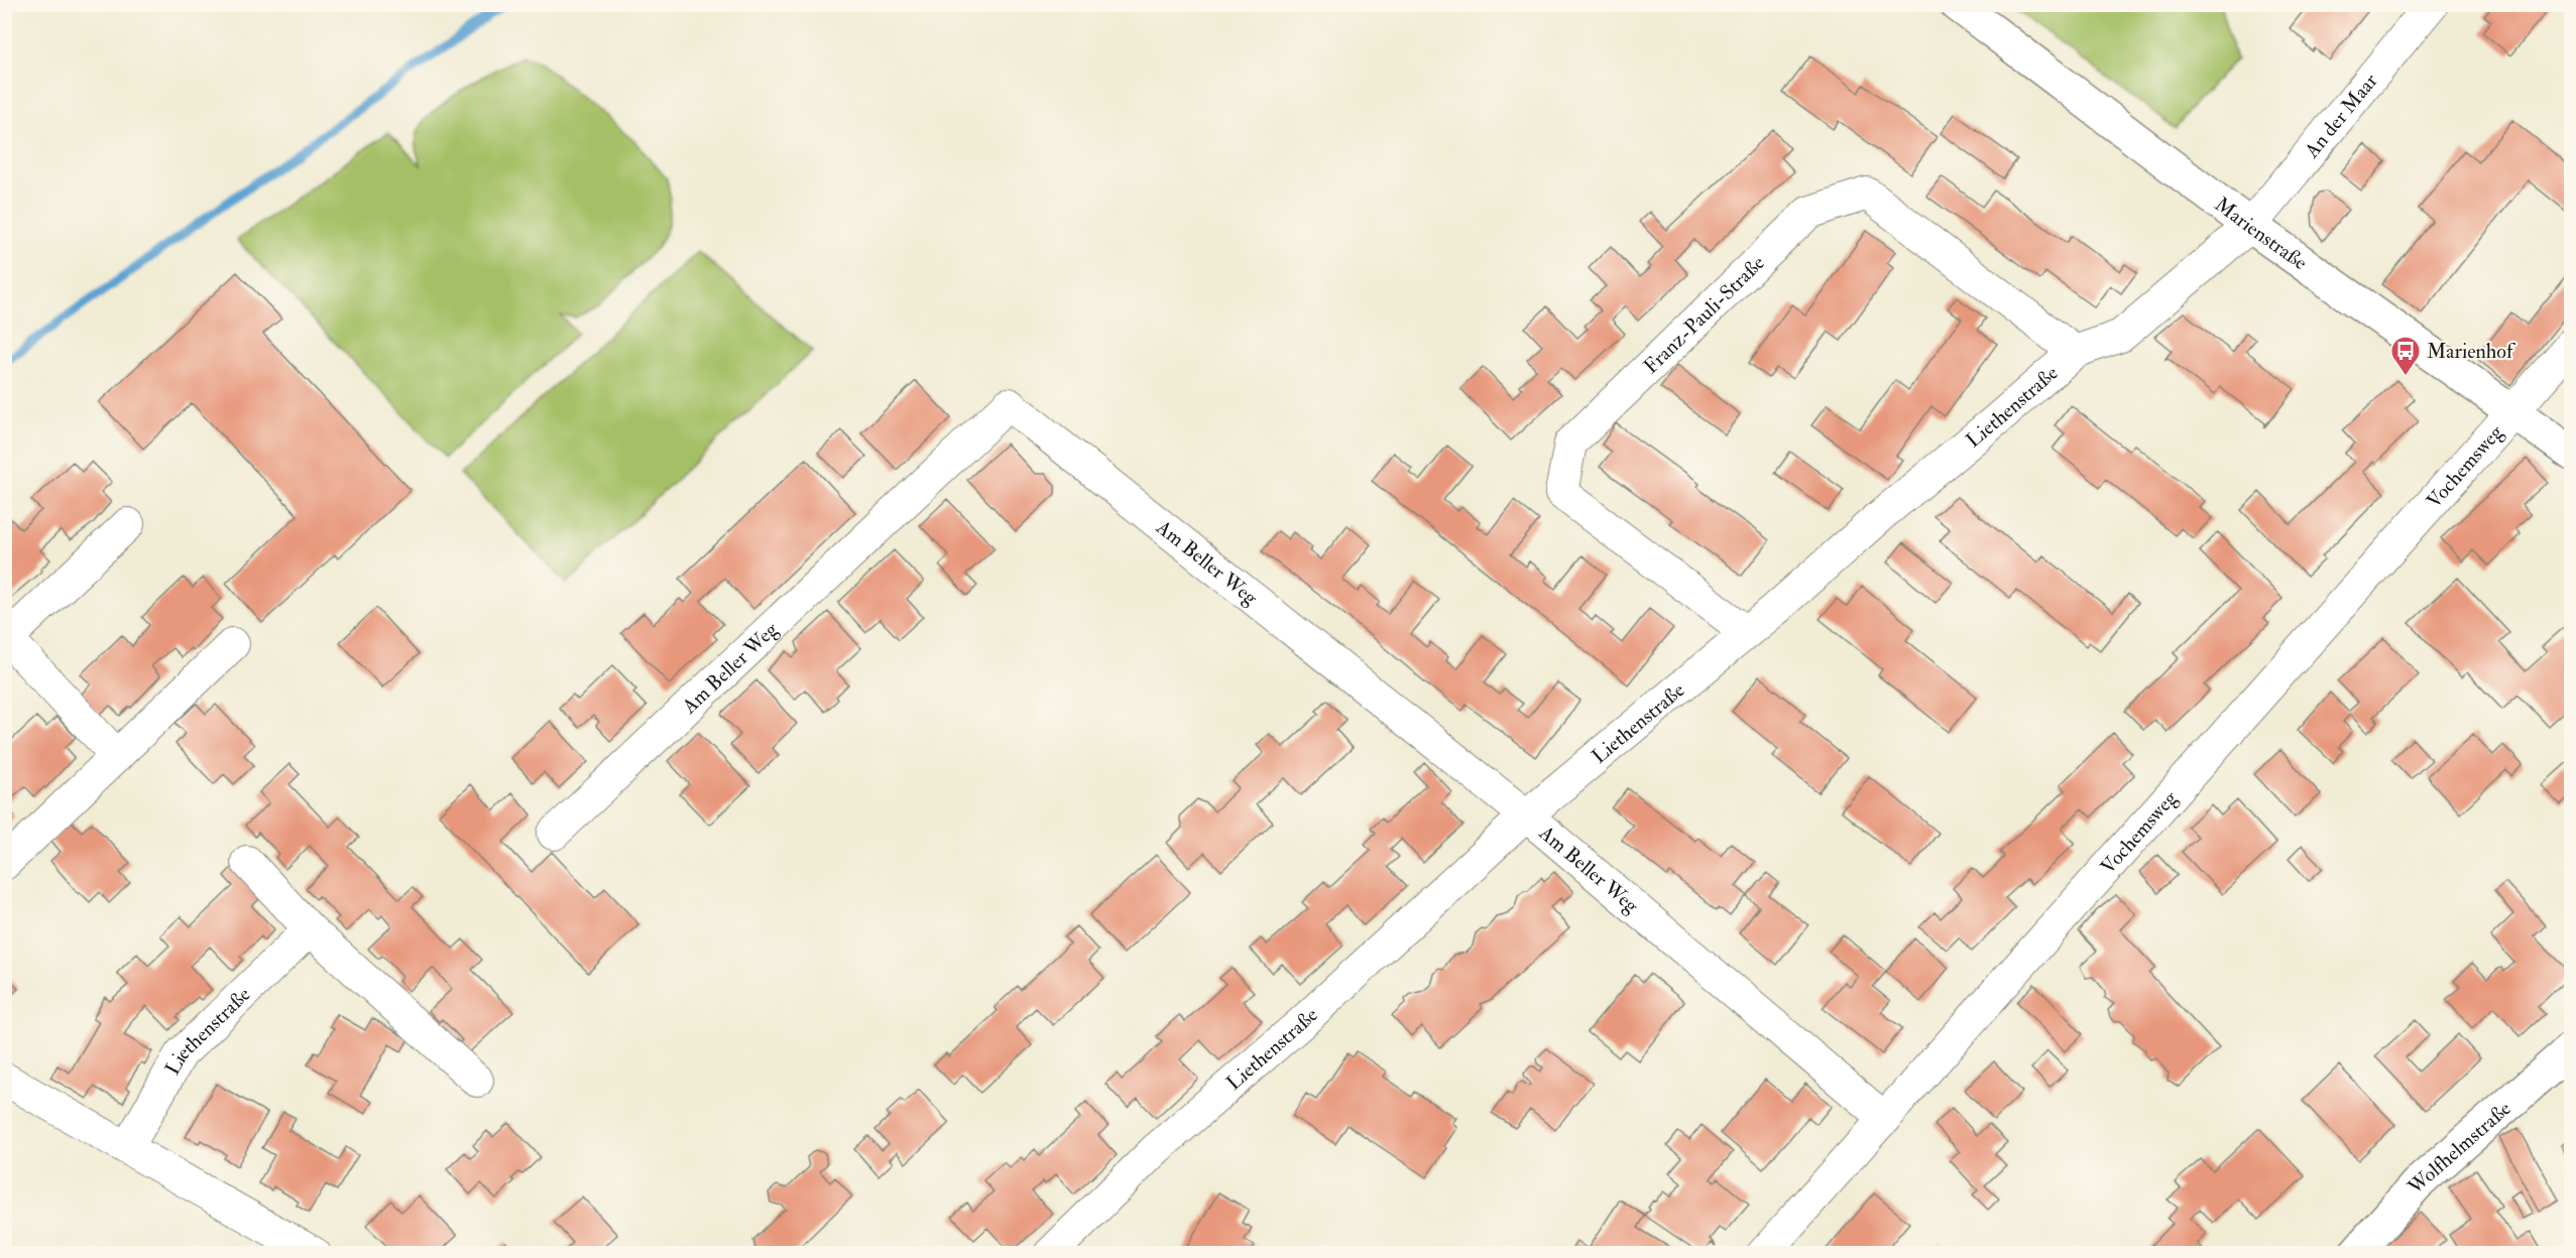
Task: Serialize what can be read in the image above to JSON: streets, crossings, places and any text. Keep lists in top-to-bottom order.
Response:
{
  "streets": {
    "main road": ["Marienstraße", "Wolfhelmstraße"],
    "street": [
      "An der Maar",
      "Franz-Pauli-Straße",
      "Liethenstraße",
      "Vochemsweg",
      "Am Beller Weg"
    ]
  },
  "crossings": [
    ["An der Maar", "Marienstraße"],
    ["An der Maar", "Liethenstraße"],
    ["Marienstraße", "Liethenstraße"],
    ["Marienstraße", "Vochemsweg"],
    ["Franz-Pauli-Straße", "Liethenstraße"],
    ["Liethenstraße", "Am Beller Weg"],
    ["Vochemsweg", "Am Beller Weg"]
  ],
  "places": {
    "bus stop": ["Marienhof"]
  }
}
